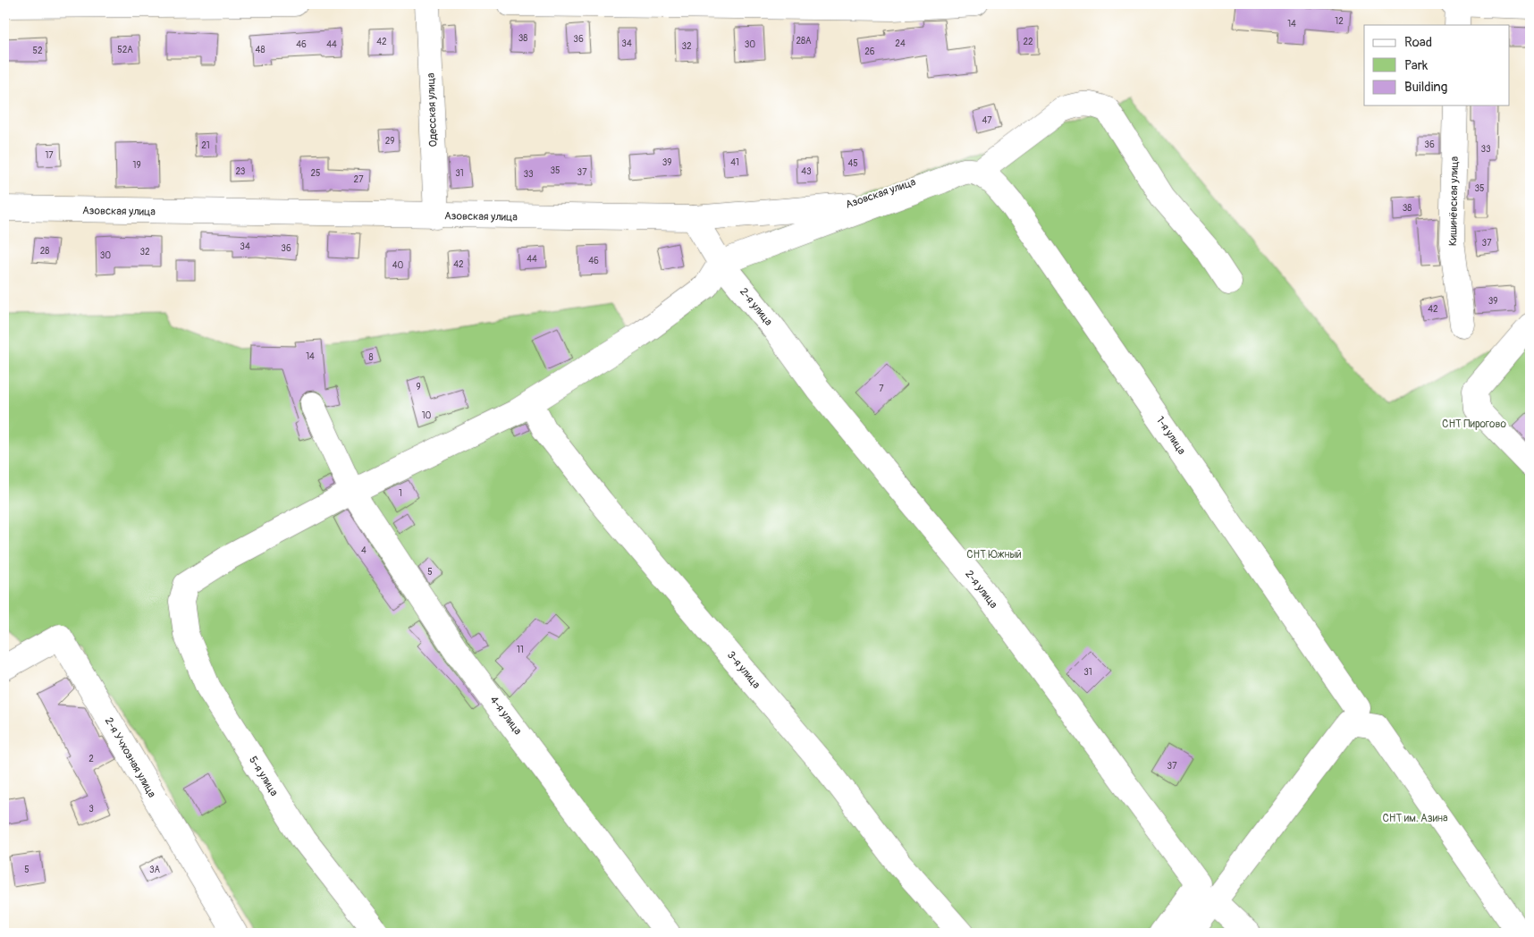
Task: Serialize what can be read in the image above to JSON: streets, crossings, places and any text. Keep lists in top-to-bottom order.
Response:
{
  "streets": {
    "street": [
      "Одесская улица",
      "Азовская улица",
      "Кишинёвская улица",
      "2-я улица",
      "1-я улица",
      "3-я улица",
      "4-я улица",
      "2-я Учхозная улица",
      "5-я улица"
    ]
  },
  "crossings": [
    ["Одесская улица", "Азовская улица"],
    ["Азовская улица", "2-я улица"],
    ["4-я улица", "5-я улица"]
  ],
  "parks": ["СНТ Пирогово", "СНТ Южный", "СНТ им. Азина"],
  "house_numbers": [
    "12",
    "14",
    "38",
    "36",
    "28А",
    "42",
    "22",
    "34",
    "24",
    "46",
    "44",
    "30",
    "32",
    "52А",
    "48",
    "52",
    "26",
    "47",
    "29",
    "36",
    "21",
    "33",
    "17",
    "39",
    "41",
    "45",
    "19",
    "35",
    "23",
    "43",
    "37",
    "25",
    "31",
    "33",
    "27",
    "35",
    "38",
    "37",
    "34",
    "36",
    "28",
    "32",
    "30",
    "44",
    "46",
    "42",
    "40",
    "39",
    "42",
    "14",
    "8",
    "9",
    "7",
    "10",
    "1",
    "4",
    "5",
    "11",
    "31",
    "2",
    "37",
    "3",
    "5",
    "3А"
  ],
  "legend": ["Road", "Park", "Building"]
}
